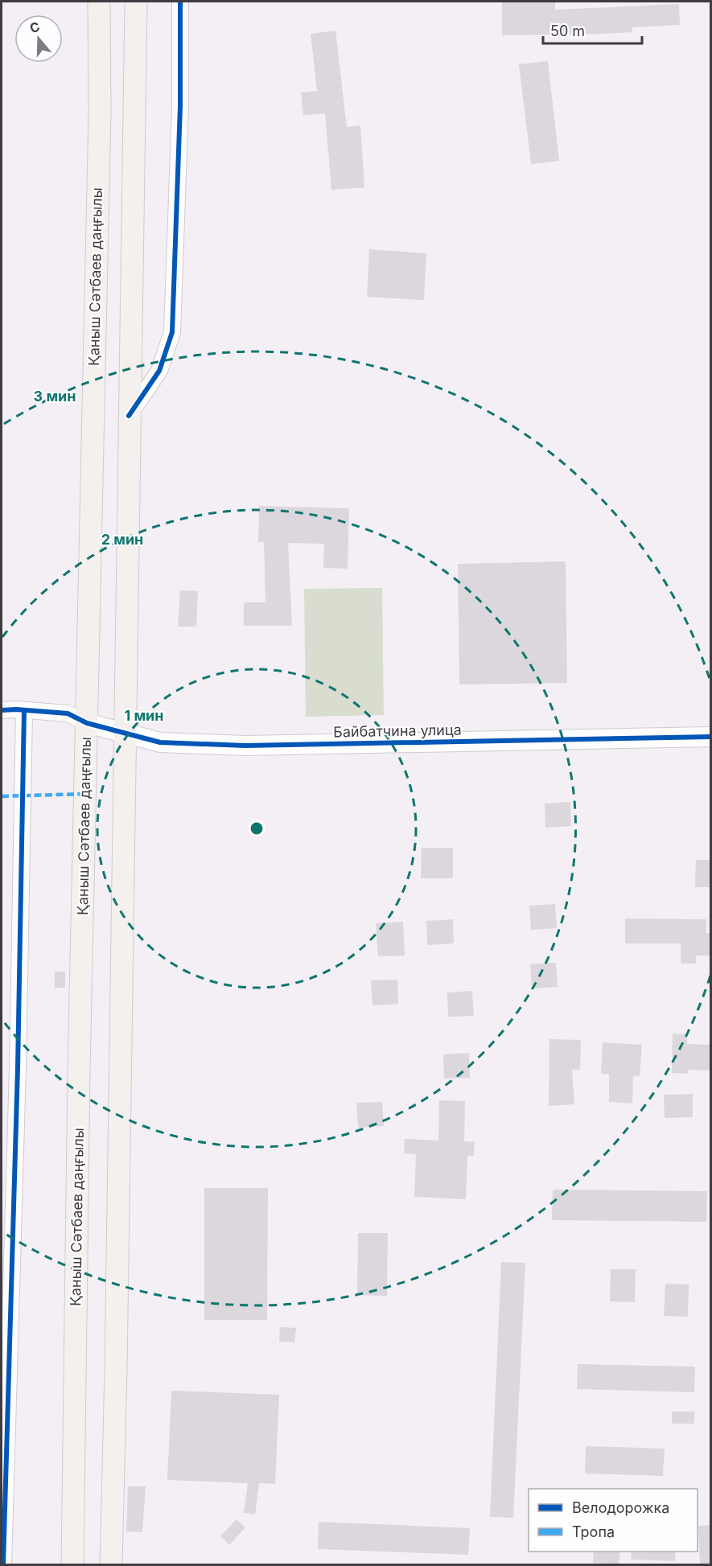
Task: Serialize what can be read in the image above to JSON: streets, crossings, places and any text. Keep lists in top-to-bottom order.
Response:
{
  "streets": {
    "main road": ["Қаныш Сәтбаев даңғылы"],
    "street": ["Байбатчина улица"]
  },
  "crossings": [
    ["Қаныш Сәтбаев даңғылы", "Байбатчина улица"]
  ],
  "legend": ["Велодорожка", "Тропа"],
  "scale_bar": "50 m",
  "north": "top",
  "rings": ["3 мин", "2 мин", "1 мин"]
}
